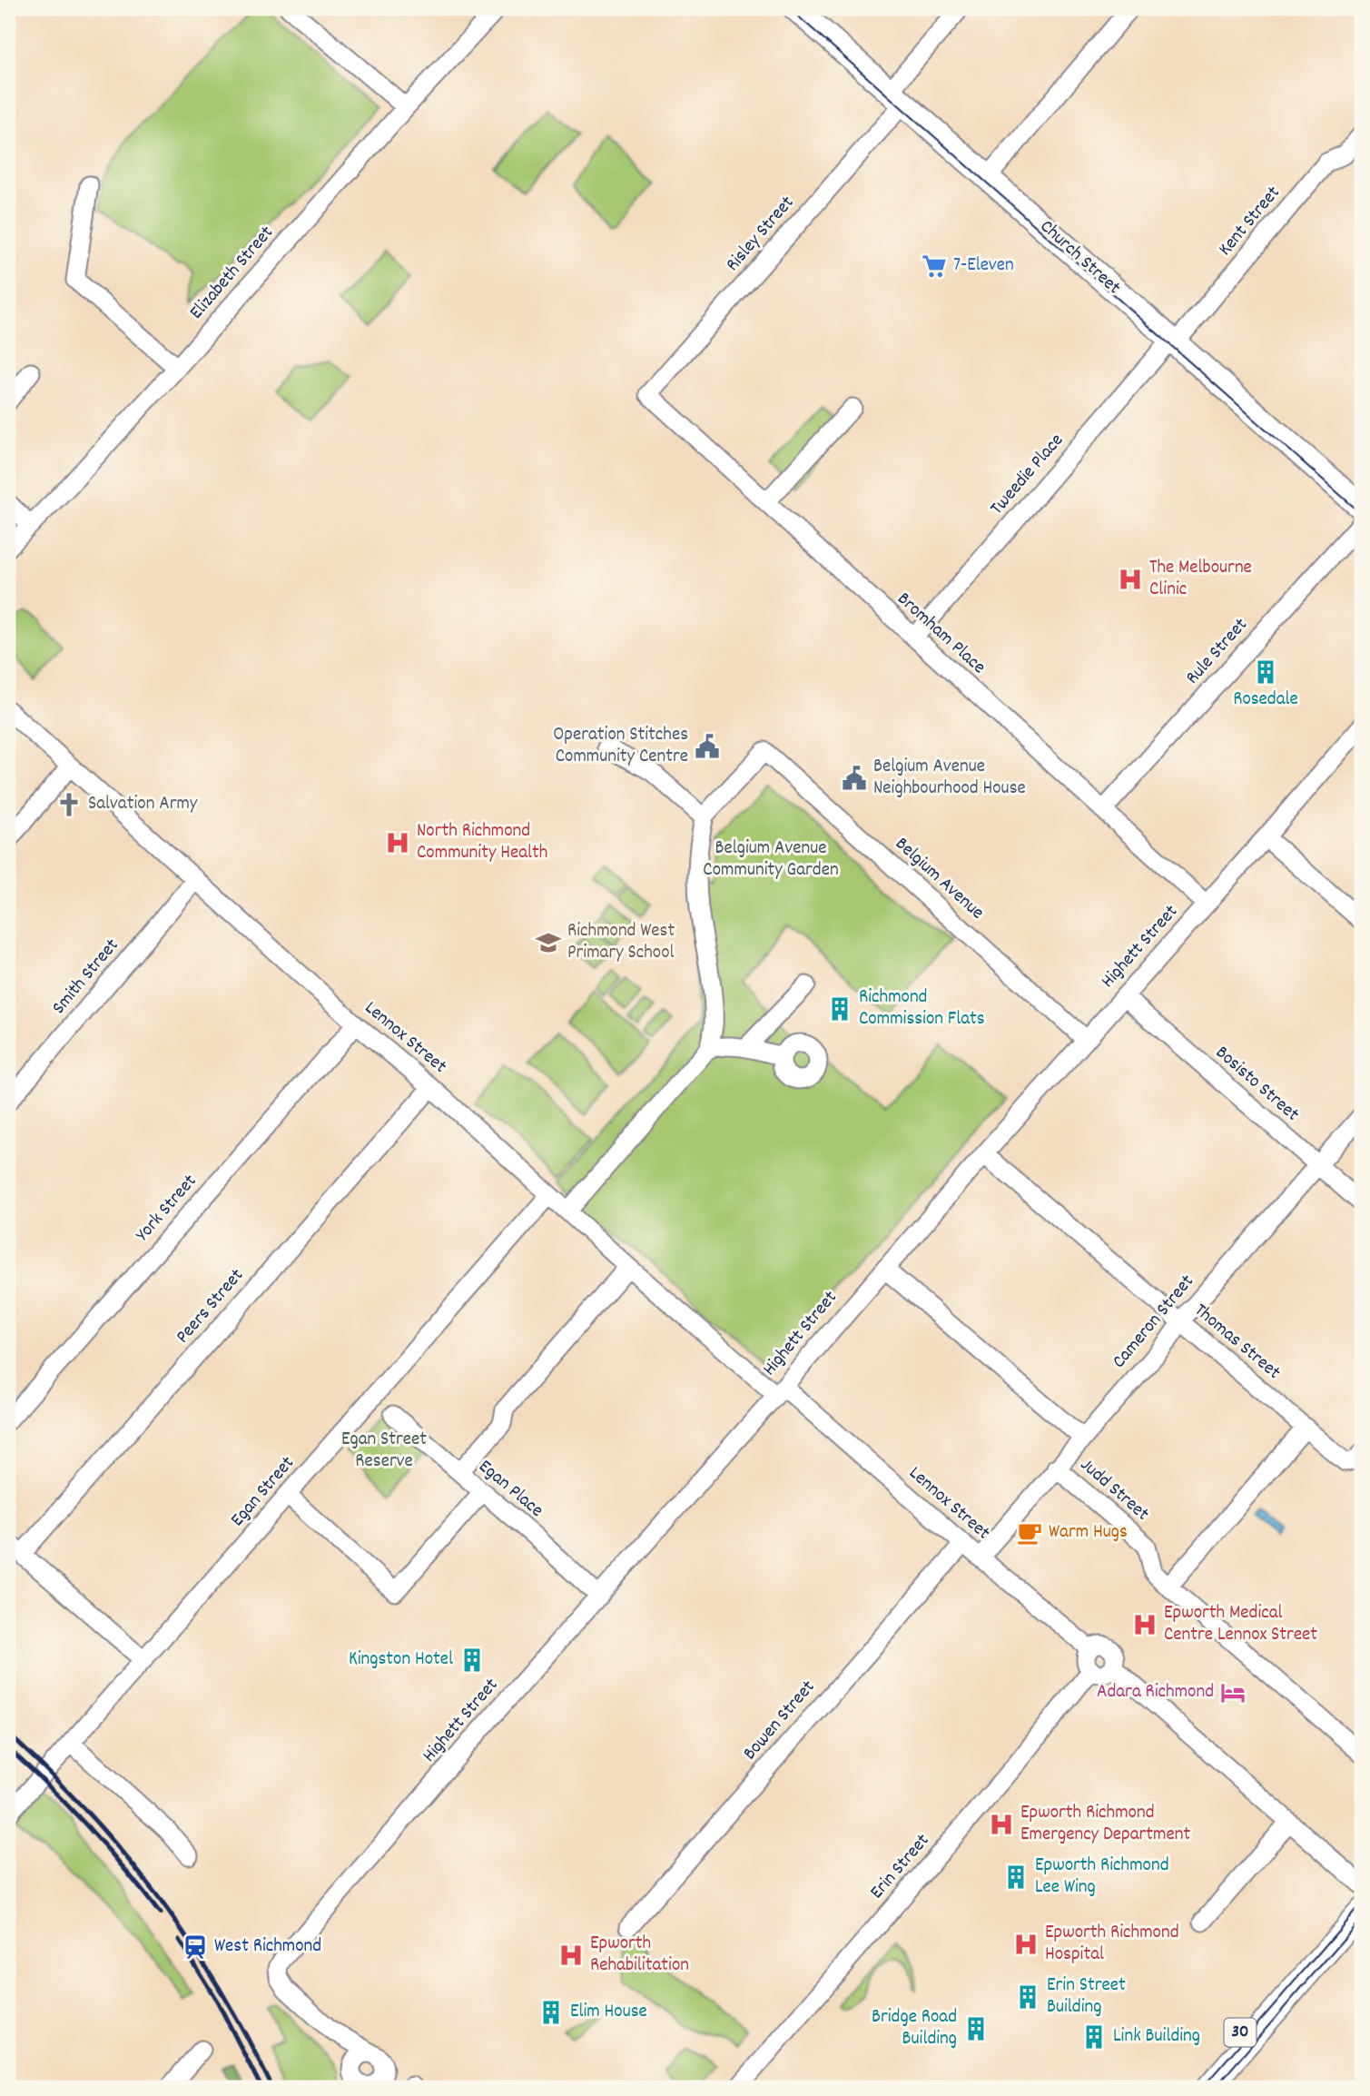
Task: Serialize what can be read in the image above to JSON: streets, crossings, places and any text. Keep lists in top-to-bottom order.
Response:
{
  "streets": {
    "main road": ["Church Street", "30"],
    "street": [
      "Kent Street",
      "Risley Street",
      "Elizabeth Street",
      "Tweedie Place",
      "Bromham Place",
      "Rule Street",
      "Belgium Avenue",
      "Highett Street",
      "Smith Street",
      "Lennox Street",
      "Bosisto Street",
      "York Street",
      "Peers Street",
      "Cameron Street",
      "Thomas Street",
      "Egan Place",
      "Judd Street",
      "Egan Street",
      "Bowen Street",
      "Erin Street"
    ]
  },
  "crossings": [
    ["Kent Street", "Church Street"],
    ["Kent Street", "Tweedie Place"],
    ["Risley Street", "Church Street"],
    ["Risley Street", "Bromham Place"],
    ["Church Street", "Tweedie Place"],
    ["Tweedie Place", "Bromham Place"],
    ["Bromham Place", "Rule Street"],
    ["Bromham Place", "Highett Street"],
    ["Belgium Avenue", "Highett Street"],
    ["Highett Street", "Lennox Street"],
    ["Highett Street", "Bosisto Street"],
    ["Highett Street", "Thomas Street"],
    ["Highett Street", "Egan Place"],
    ["Smith Street", "Lennox Street"],
    ["Lennox Street", "York Street"],
    ["Lennox Street", "Peers Street"],
    ["Lennox Street", "Cameron Street"],
    ["Lennox Street", "Egan Street"],
    ["Lennox Street", "Bowen Street"],
    ["Lennox Street", "Erin Street"],
    ["Bosisto Street", "Cameron Street"],
    ["Cameron Street", "Thomas Street"],
    ["Cameron Street", "Judd Street"]
  ],
  "parks": ["Belgium Avenue Community Garden", "Egan Street Reserve"],
  "places": {
    "supermarket": ["7-Eleven"],
    "hospital": [
      "The Melbourne Clinic",
      "North Richmond Community Health",
      "Epworth Medical Centre Lennox Street",
      "Epworth Richmond Emergency Department",
      "Epworth Richmond Hospital",
      "Epworth Rehabilitation"
    ],
    "building": [
      "Rosedale",
      "Richmond Commission Flats",
      "Kingston Hotel",
      "Epworth Richmond Lee Wing",
      "Erin Street Building",
      "Elim House",
      "Bridge Road Building",
      "Link Building"
    ],
    "public building": ["Operation Stitches Community Centre", "Belgium Avenue Neighbourhood House"],
    "church": ["Salvation Army"],
    "school or university": ["Richmond West Primary School"],
    "cafe": ["Warm Hugs"],
    "hotel": ["Adara Richmond"],
    "station": ["West Richmond"]
  }
}
